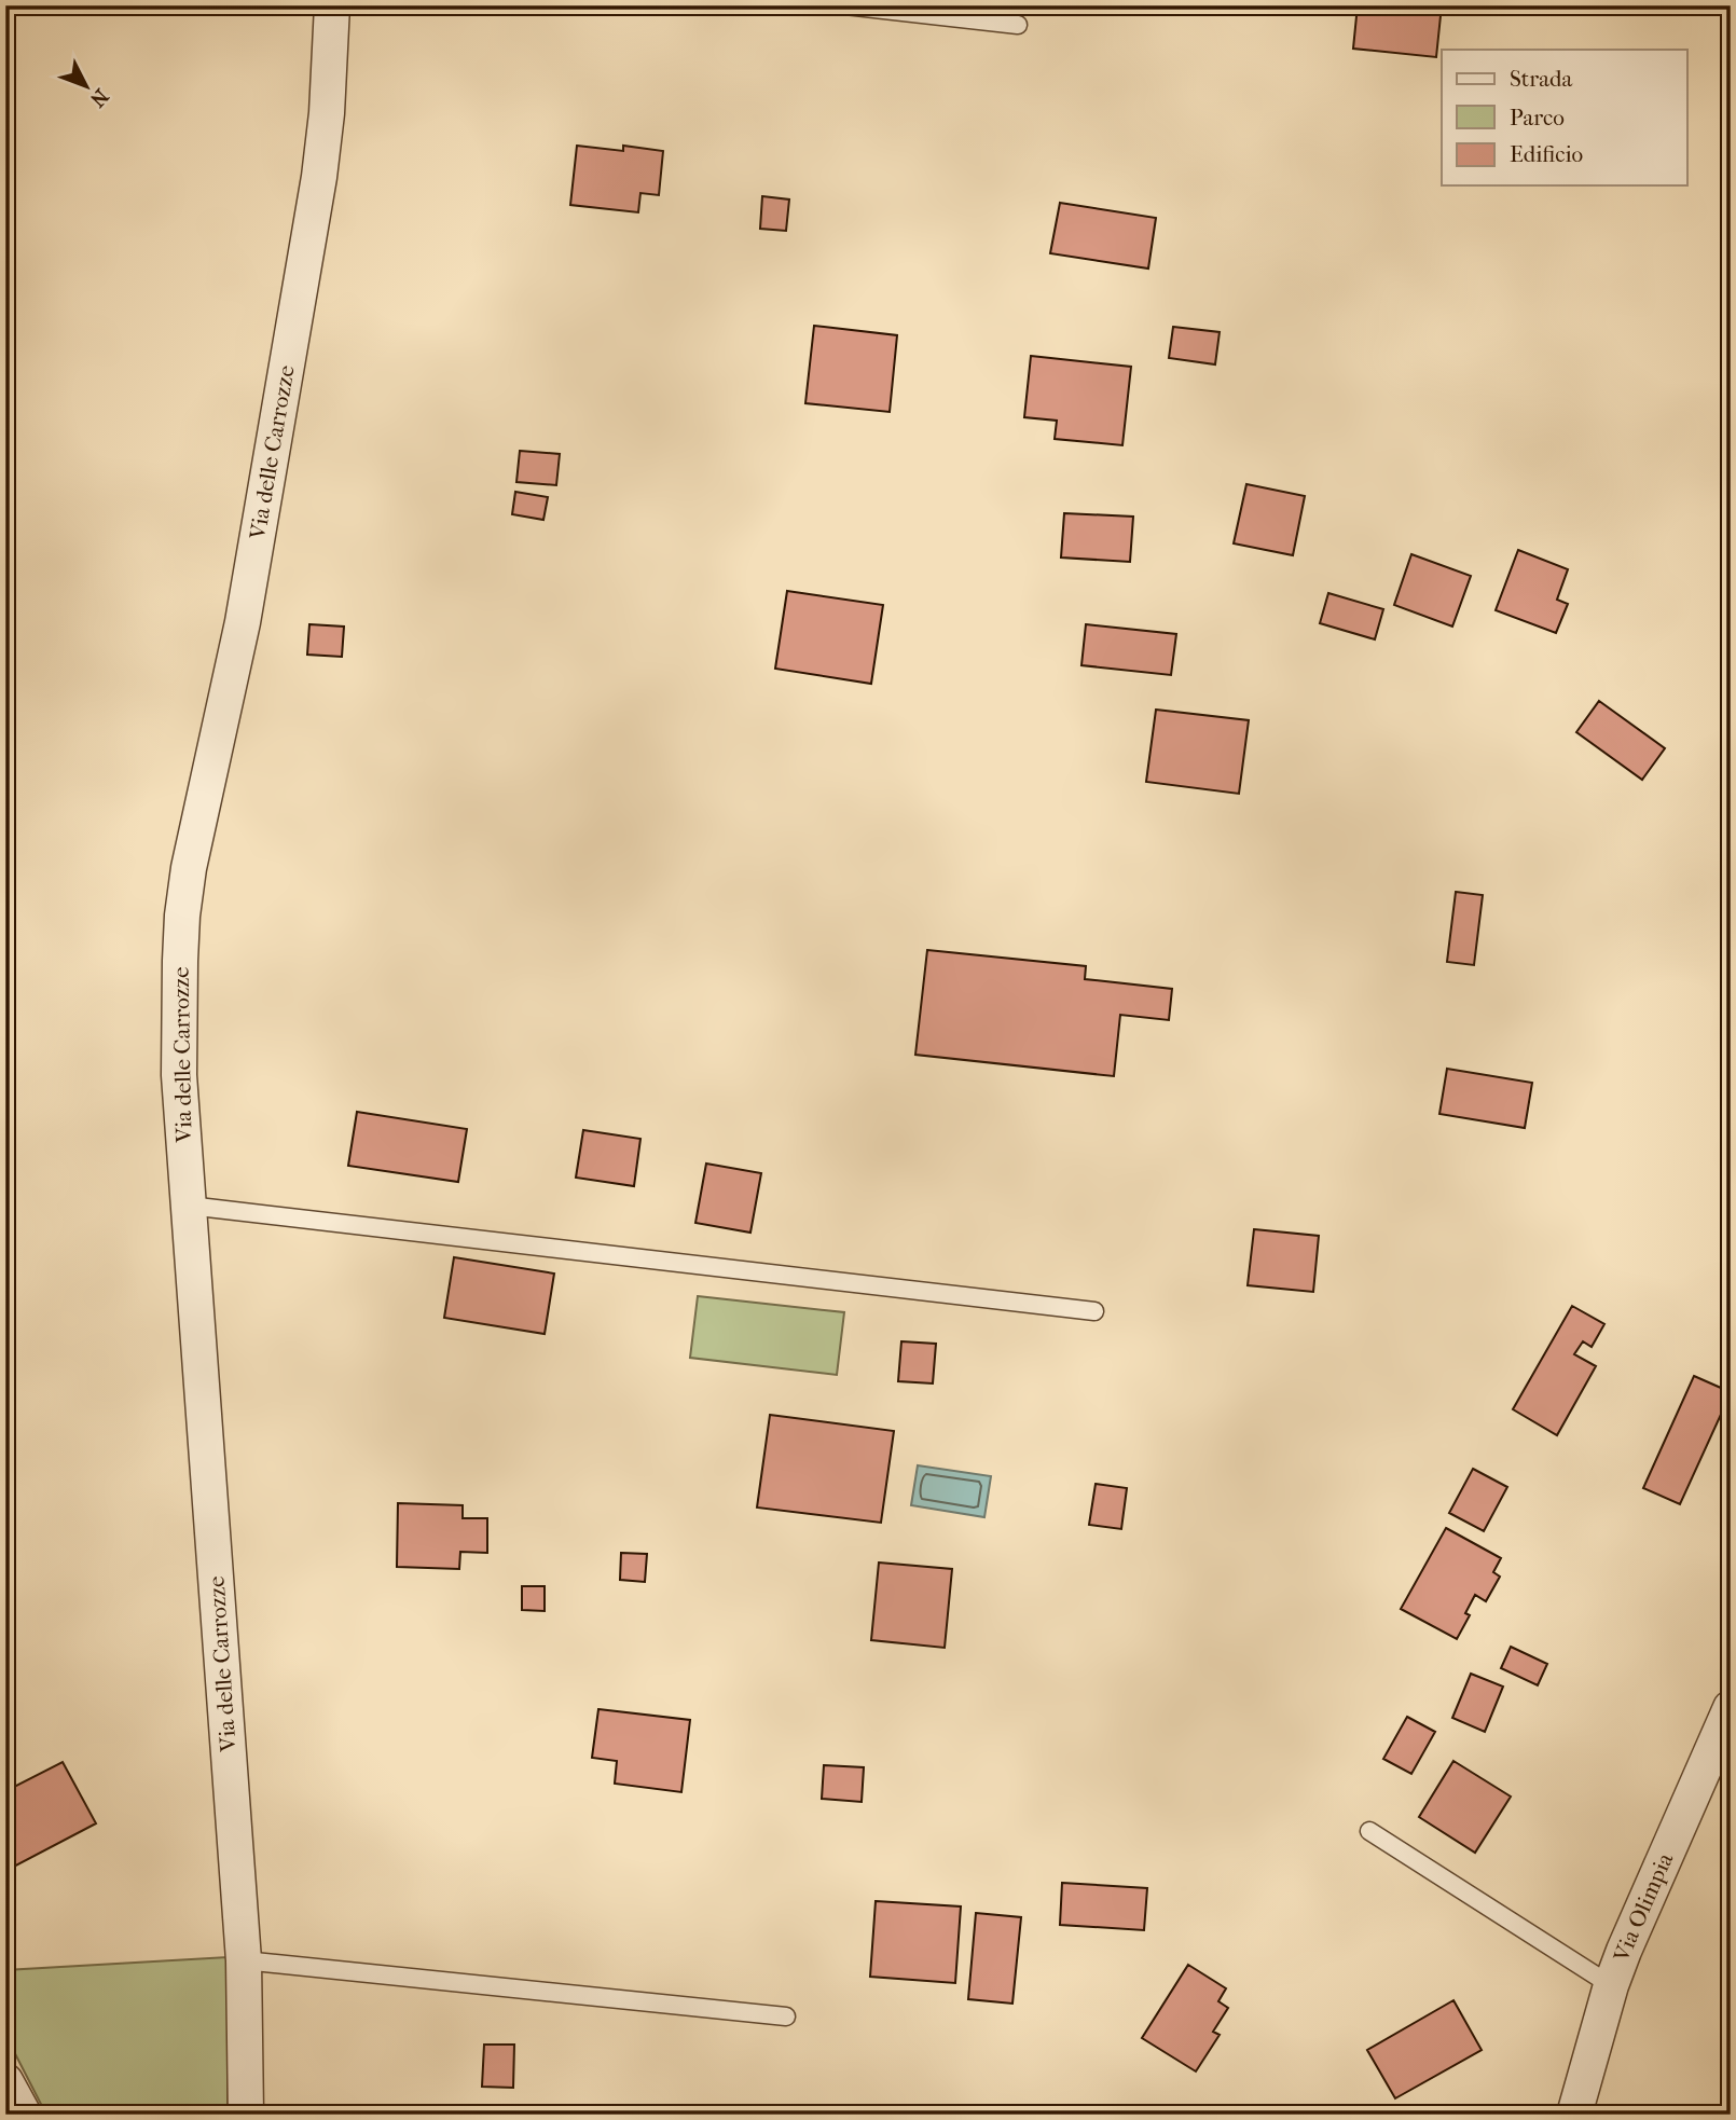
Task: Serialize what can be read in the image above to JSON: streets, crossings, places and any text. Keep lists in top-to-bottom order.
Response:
{
  "streets": {
    "street": ["Via delle Carrozze", "Via Olimpia"]
  },
  "legend": ["Strada", "Parco", "Edificio"],
  "north": "bottom right"
}
